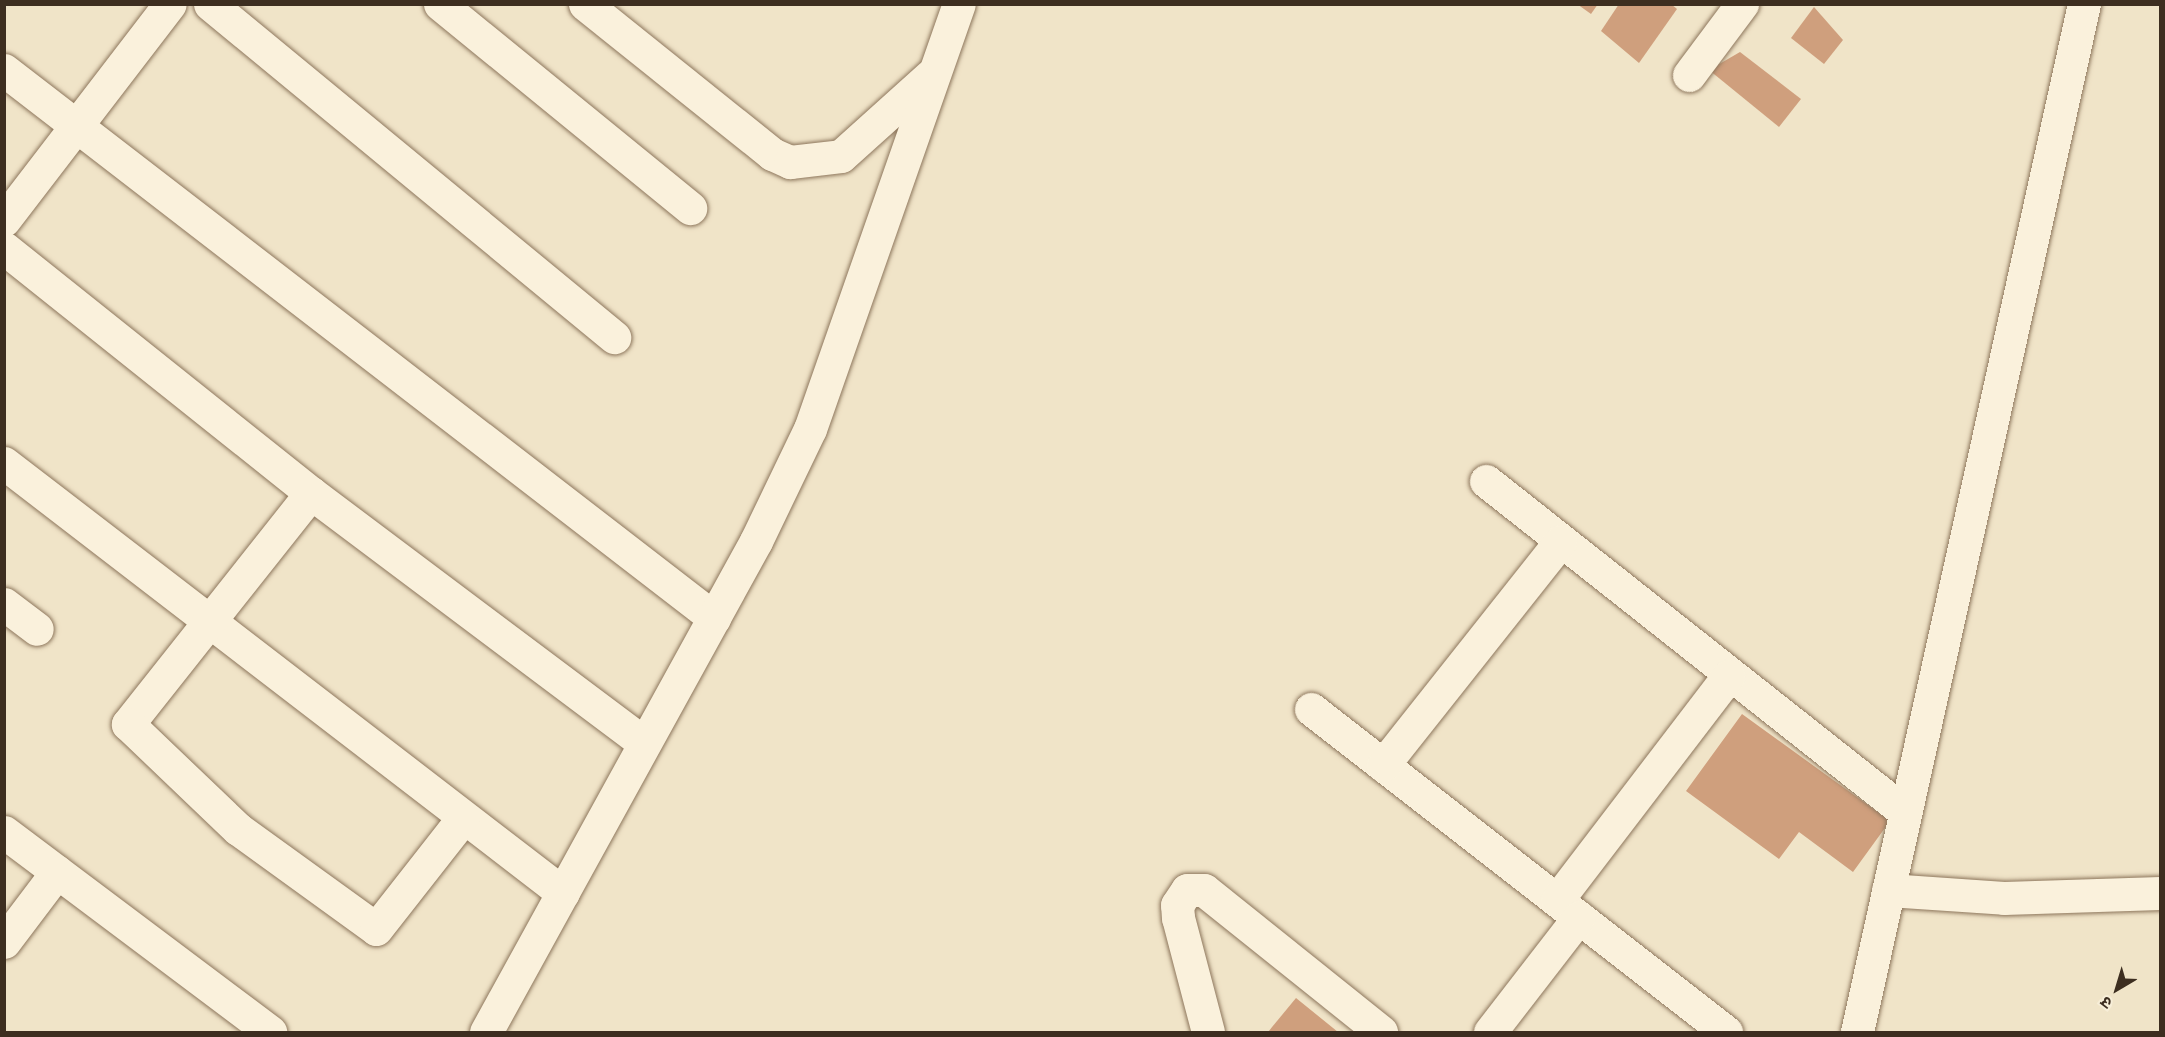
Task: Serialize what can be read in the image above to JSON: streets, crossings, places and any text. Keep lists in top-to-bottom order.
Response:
{
  "north": "bottom left"
}
